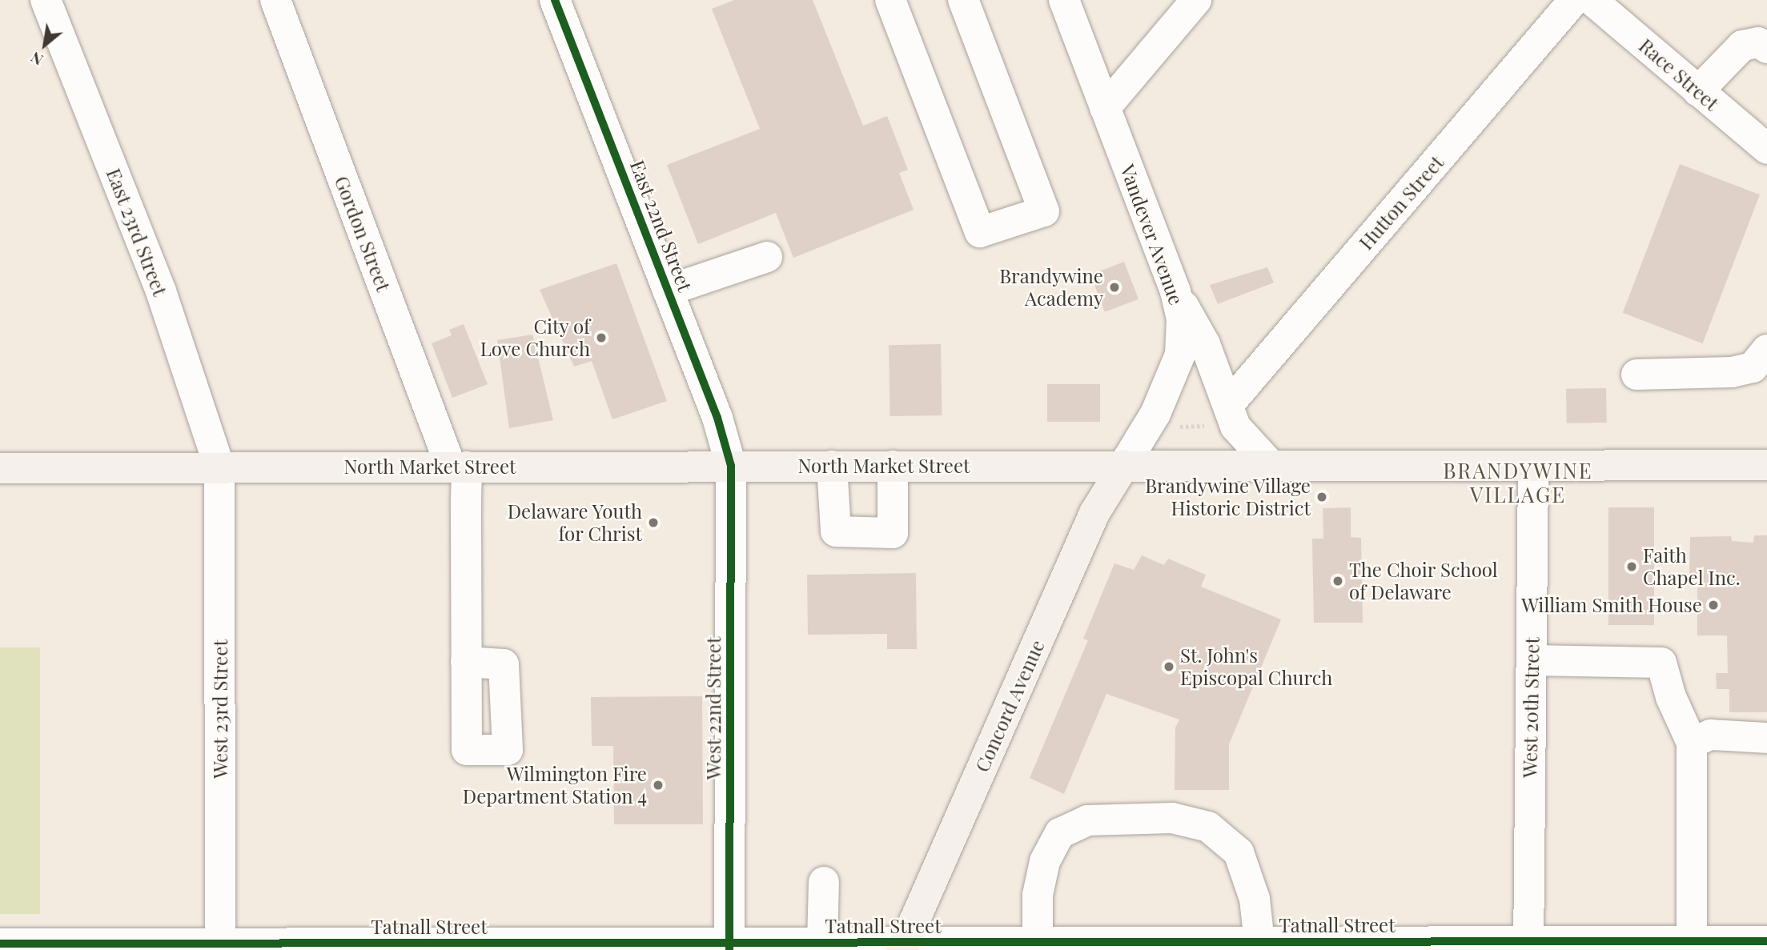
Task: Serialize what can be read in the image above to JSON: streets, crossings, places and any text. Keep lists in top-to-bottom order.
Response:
{
  "streets": {
    "main road": ["North Market Street", "Concord Avenue"],
    "street": [
      "Race Street",
      "Hutton Street",
      "East 22nd Street",
      "East 23rd Street",
      "Gordon Street",
      "Vandever Avenue",
      "West 20th Street",
      "West 22nd Street",
      "West 23rd Street",
      "Tatnall Street"
    ]
  },
  "crossings": [
    ["East 22nd Street", "North Market Street"],
    ["East 22nd Street", "West 22nd Street"],
    ["East 23rd Street", "North Market Street"],
    ["East 23rd Street", "West 23rd Street"],
    ["Gordon Street", "North Market Street"],
    ["Vandever Avenue", "North Market Street"],
    ["Vandever Avenue", "Concord Avenue"],
    ["North Market Street", "Concord Avenue"],
    ["North Market Street", "West 20th Street"],
    ["North Market Street", "West 22nd Street"],
    ["North Market Street", "West 23rd Street"],
    ["Concord Avenue", "Tatnall Street"],
    ["West 20th Street", "Tatnall Street"],
    ["West 22nd Street", "Tatnall Street"],
    ["West 23rd Street", "Tatnall Street"]
  ],
  "districts": ["BRANDYWINE VILLAGE"],
  "places": [
    "Brandywine Academy",
    "City of Love Church",
    "Brandywine Village Historic District",
    "Delaware Youth for Christ",
    "Faith Chapel Inc.",
    "The Choir School of Delaware",
    "William Smith House",
    "St. John's Episcopal Church",
    "Wilmington Fire Department Station 4"
  ],
  "north": "bottom left"
}
